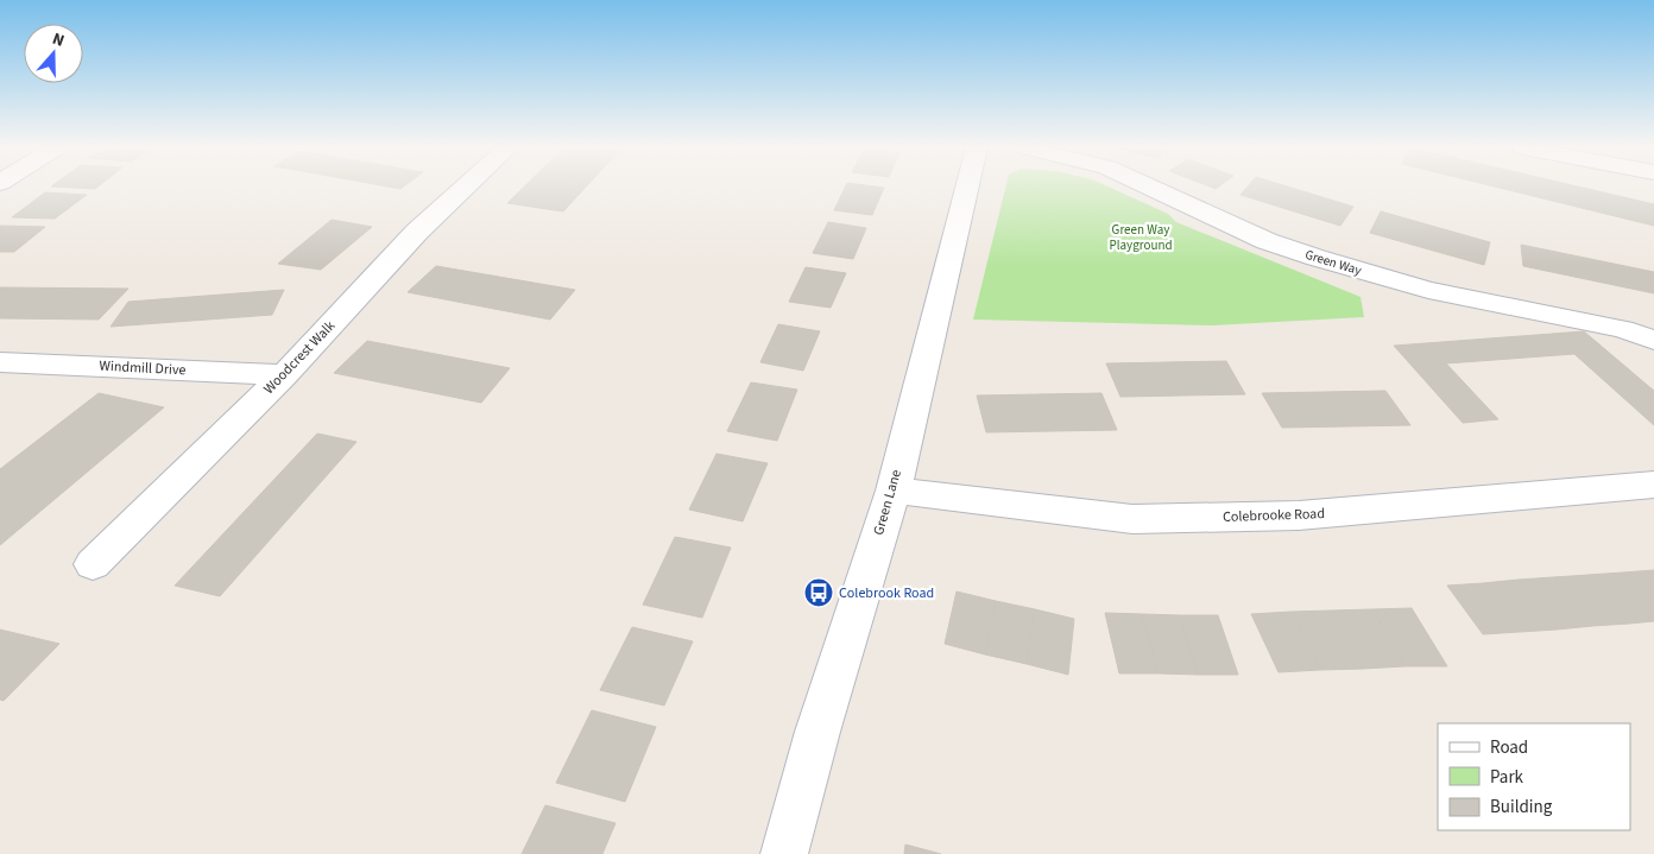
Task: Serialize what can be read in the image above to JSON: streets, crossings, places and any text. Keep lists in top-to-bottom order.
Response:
{
  "streets": {
    "street": [
      "Green Way",
      "Woodcrest Walk",
      "Windmill Drive",
      "Green Lane",
      "Colebrooke Road"
    ]
  },
  "crossings": [
    ["Woodcrest Walk", "Windmill Drive"],
    ["Green Lane", "Colebrooke Road"]
  ],
  "parks": ["Green Way Playground"],
  "places": {
    "bus stop": ["Colebrook Road"]
  },
  "legend": ["Road", "Park", "Building"],
  "north": "top"
}
